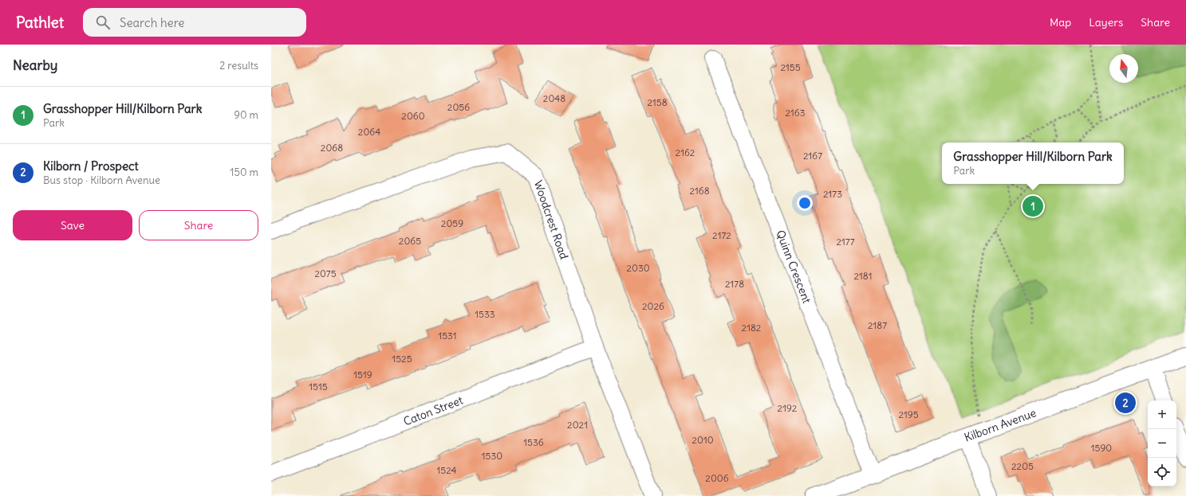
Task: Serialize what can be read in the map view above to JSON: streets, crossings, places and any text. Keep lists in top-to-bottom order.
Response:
{
  "streets": {
    "street": [
      "Woodcrest Road",
      "Quinn Crescent",
      "Caton Street",
      "Kilborn Avenue"
    ]
  },
  "crossings": [
    ["Woodcrest Road", "Caton Street"],
    ["Quinn Crescent", "Kilborn Avenue"]
  ],
  "house_numbers": [
    "2155",
    "2048",
    "2158",
    "2056",
    "2163",
    "2060",
    "2064",
    "2068",
    "2162",
    "2167",
    "2168",
    "2173",
    "2059",
    "2172",
    "2065",
    "2177",
    "2030",
    "2075",
    "2181",
    "2178",
    "2026",
    "1533",
    "2187",
    "2182",
    "1531",
    "1525",
    "1519",
    "1515",
    "2192",
    "2195",
    "2021",
    "2010",
    "1536",
    "1590",
    "1530",
    "2205",
    "1524",
    "2006"
  ],
  "north": "top",
  "page": {
    "header": "Pathlet",
    "search": "Search here",
    "nav": ["Map", "Layers", "Share"],
    "heading": ["Nearby", "2 results"],
    "list": [
      {
        "mark": "1",
        "name": "Grasshopper Hill/Kilborn Park",
        "note": "Park",
        "value": "90 m"
      },
      {
        "mark": "2",
        "name": "Kilborn / Prospect",
        "note": "Bus stop · Kilborn Avenue",
        "value": "150 m"
      }
    ],
    "popup": ["Grasshopper Hill/Kilborn Park", "Park"],
    "pins": ["1", "2"],
    "buttons": ["Save", "Share"],
    "map_buttons": ["+", "−"]
  }
}
